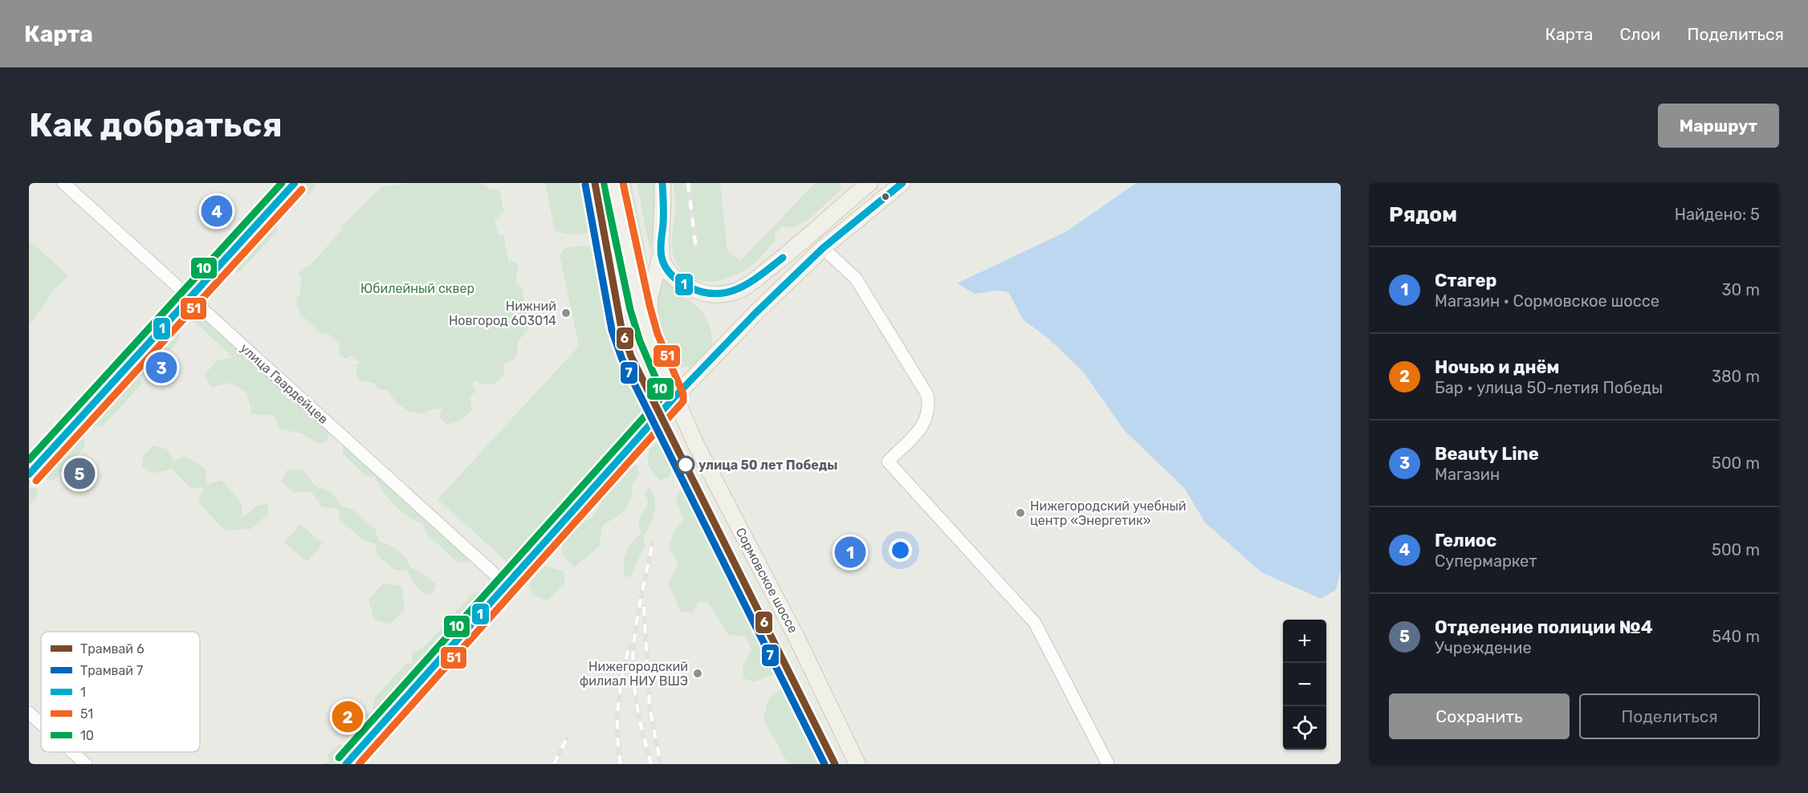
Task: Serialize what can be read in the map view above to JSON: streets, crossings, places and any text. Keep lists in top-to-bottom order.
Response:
{
  "streets": {
    "main road": ["Сормовское шоссе"],
    "street": ["улица Гвардейцев"]
  },
  "parks": ["Юбилейный сквер"],
  "places": [
    "Нижний Новгород 603014",
    "улица 50 лет Победы",
    "Нижегородский учебный центр «Энергетик»",
    "Нижегородский филиал НИУ ВШЭ"
  ],
  "lines": [
    "tram line 6",
    "transit line 1",
    "transit line 51",
    "transit line 10",
    "tram line 7"
  ],
  "legend": [
    "Трамвай 6",
    "Трамвай 7",
    "1",
    "51",
    "10"
  ],
  "page": {
    "header": "Карта",
    "nav": ["Карта", "Слои", "Поделиться"],
    "buttons": [
      "Маршрут",
      ["Сохранить", "Поделиться"]
    ],
    "title": "Как добраться",
    "heading": ["Рядом", "Найдено: 5"],
    "pins": [
      "4",
      "3",
      "5",
      "1",
      "2"
    ],
    "list": [
      {
        "mark": "1",
        "name": "Стагер",
        "note": "Магазин · Сормовское шоссе",
        "value": "30 m"
      },
      {
        "mark": "2",
        "name": "Ночью и днём",
        "note": "Бар · улица 50-летия Победы",
        "value": "380 m"
      },
      {
        "mark": "3",
        "name": "Beauty Line",
        "note": "Магазин",
        "value": "500 m"
      },
      {
        "mark": "4",
        "name": "Гелиос",
        "note": "Супермаркет",
        "value": "500 m"
      },
      {
        "mark": "5",
        "name": "Отделение полиции №4",
        "note": "Учреждение",
        "value": "540 m"
      }
    ],
    "map_buttons": ["+", "−"]
  }
}
